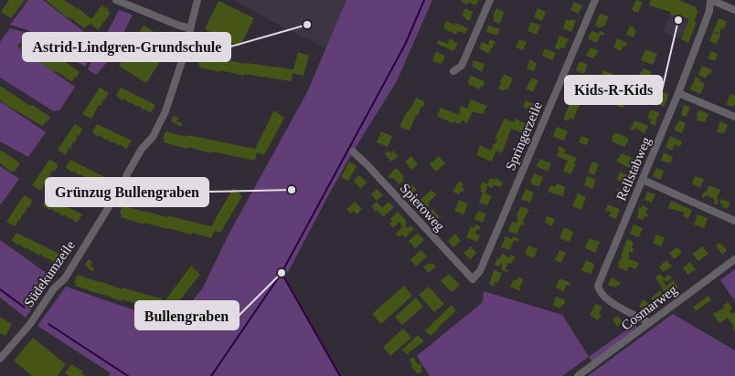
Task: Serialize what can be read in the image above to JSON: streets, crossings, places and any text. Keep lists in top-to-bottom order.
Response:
{
  "streets": {
    "street": [
      "Springerzeile",
      "Rellstabweg",
      "Spieroweg",
      "Südekumzeile",
      "Cosmarweg"
    ]
  },
  "crossings": [
    ["Springerzeile", "Spieroweg"],
    ["Rellstabweg", "Cosmarweg"]
  ],
  "places": [
    "Kids-R-Kids",
    "Astrid-Lindgren-Grundschule",
    "Grünzug Bullengraben",
    "Bullengraben"
  ]
}
